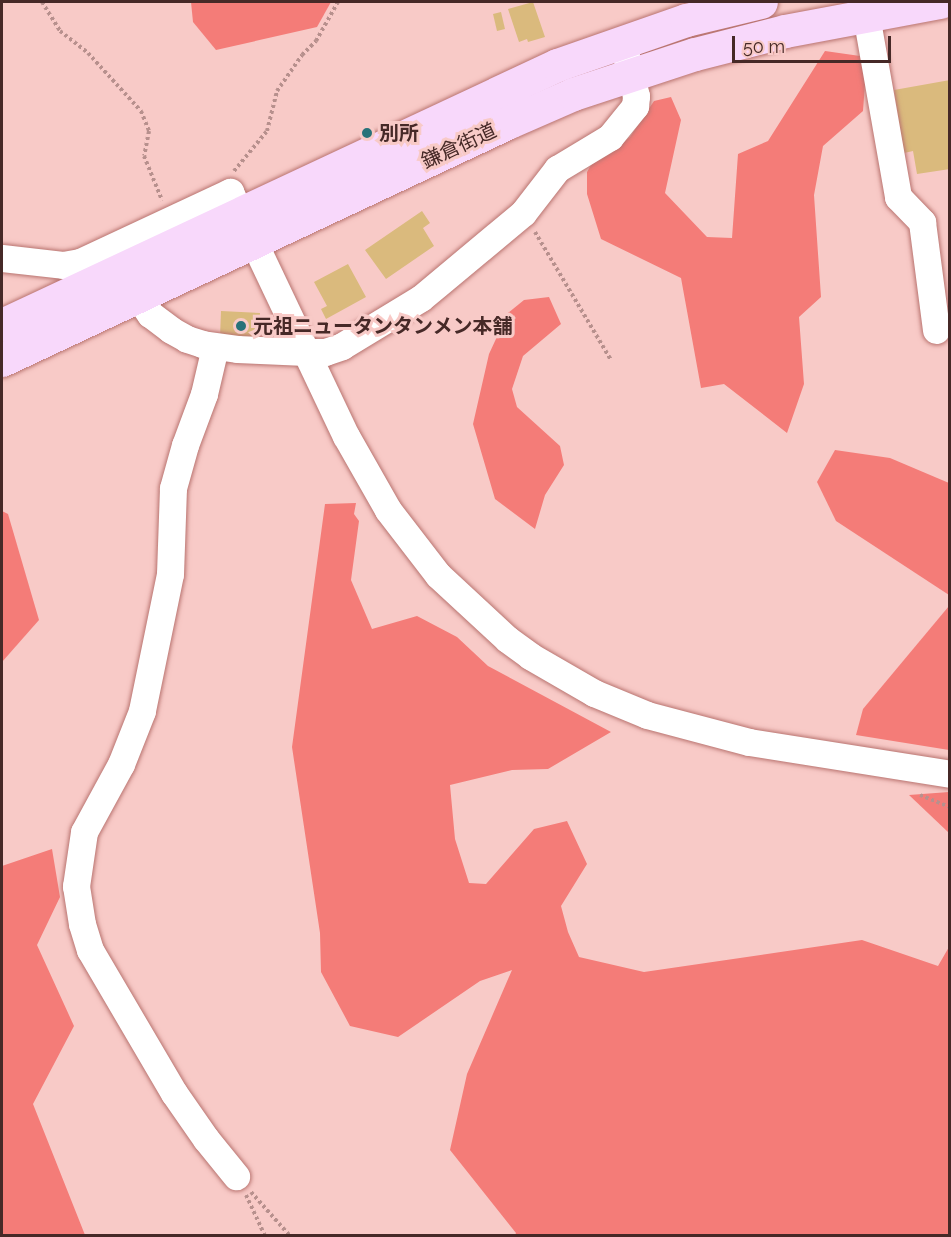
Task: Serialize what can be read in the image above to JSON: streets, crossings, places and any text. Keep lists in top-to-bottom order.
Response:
{
  "streets": {
    "main road": ["鎌倉街道"]
  },
  "places": ["別所", "元祖ニュータンタンメン本舗"],
  "scale_bar": "50 m"
}
